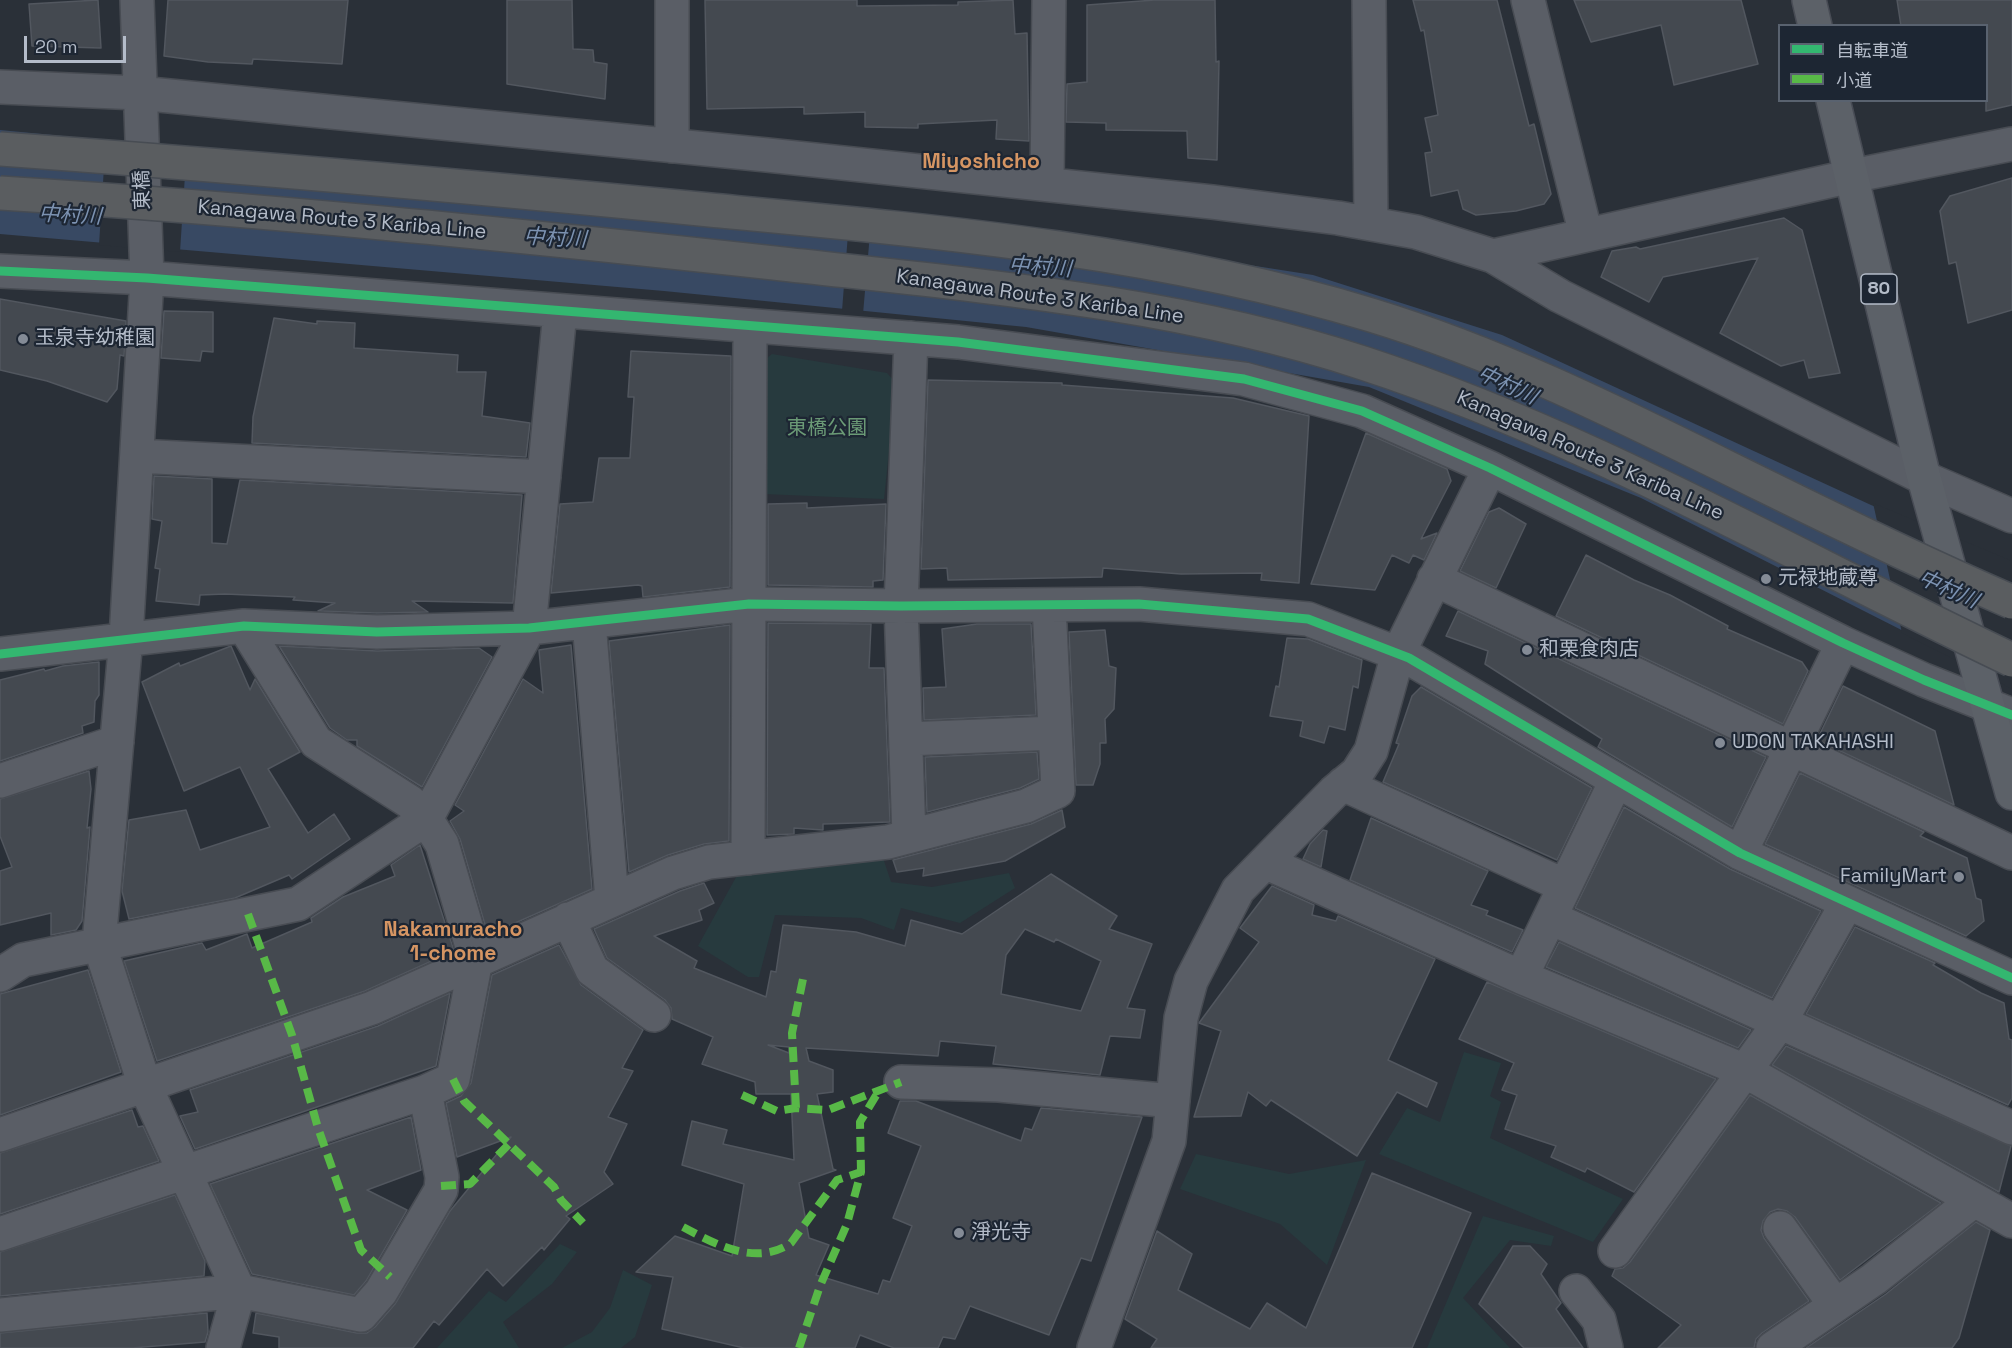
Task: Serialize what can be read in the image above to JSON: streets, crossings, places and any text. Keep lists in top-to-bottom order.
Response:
{
  "streets": {
    "highway": ["Kanagawa Route 3 Kariba Line"],
    "main road": ["80"],
    "street": ["東橋"]
  },
  "districts": ["Miyoshicho", "Nakamuracho 1-chome"],
  "water": ["中村川"],
  "parks": ["東橋公園"],
  "places": [
    "玉泉寺幼稚園",
    "元禄地蔵尊",
    "和栗食肉店",
    "UDON TAKAHASHI",
    "FamilyMart",
    "淨光寺"
  ],
  "legend": ["自転車道", "小道"],
  "scale_bar": "20 m"
}
